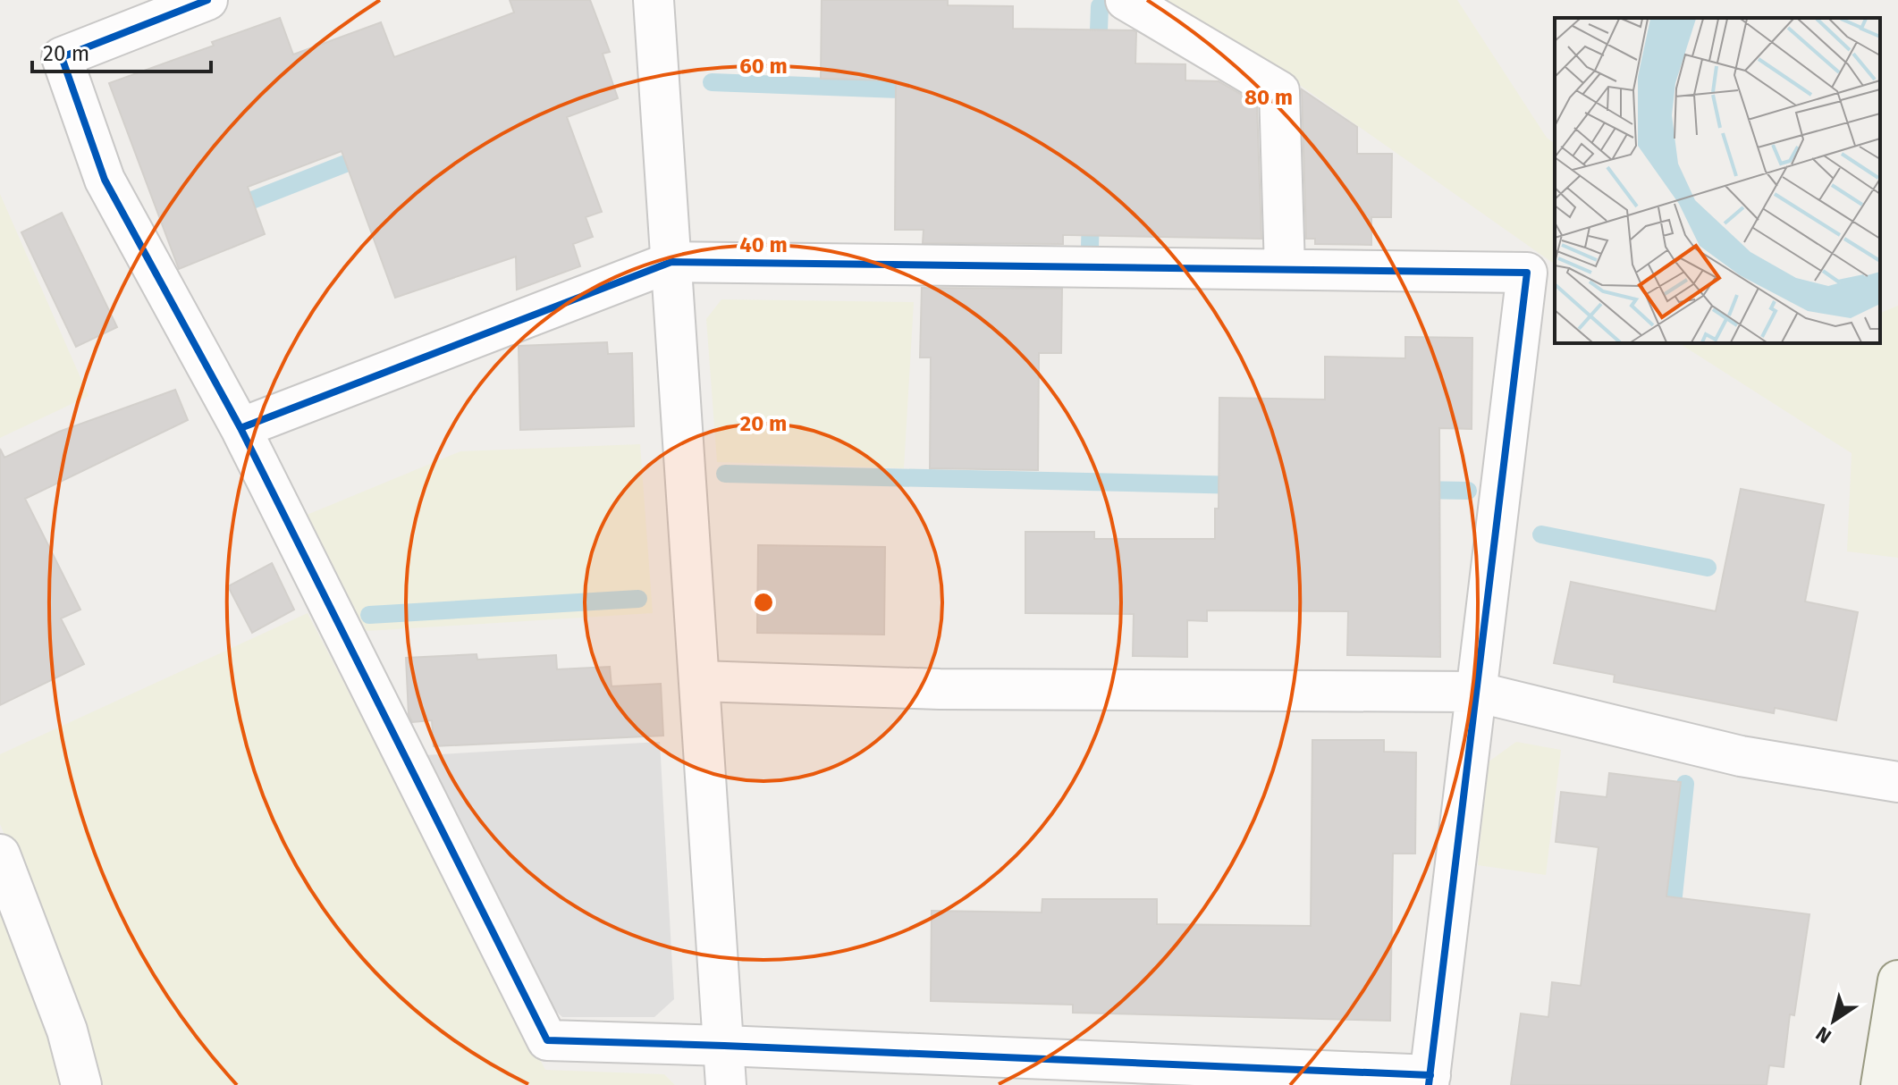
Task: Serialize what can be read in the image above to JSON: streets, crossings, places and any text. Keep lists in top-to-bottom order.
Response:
{
  "scale_bar": "20 m",
  "north": "bottom left",
  "rings": [
    "60 m",
    "80 m",
    "40 m",
    "20 m"
  ]
}
